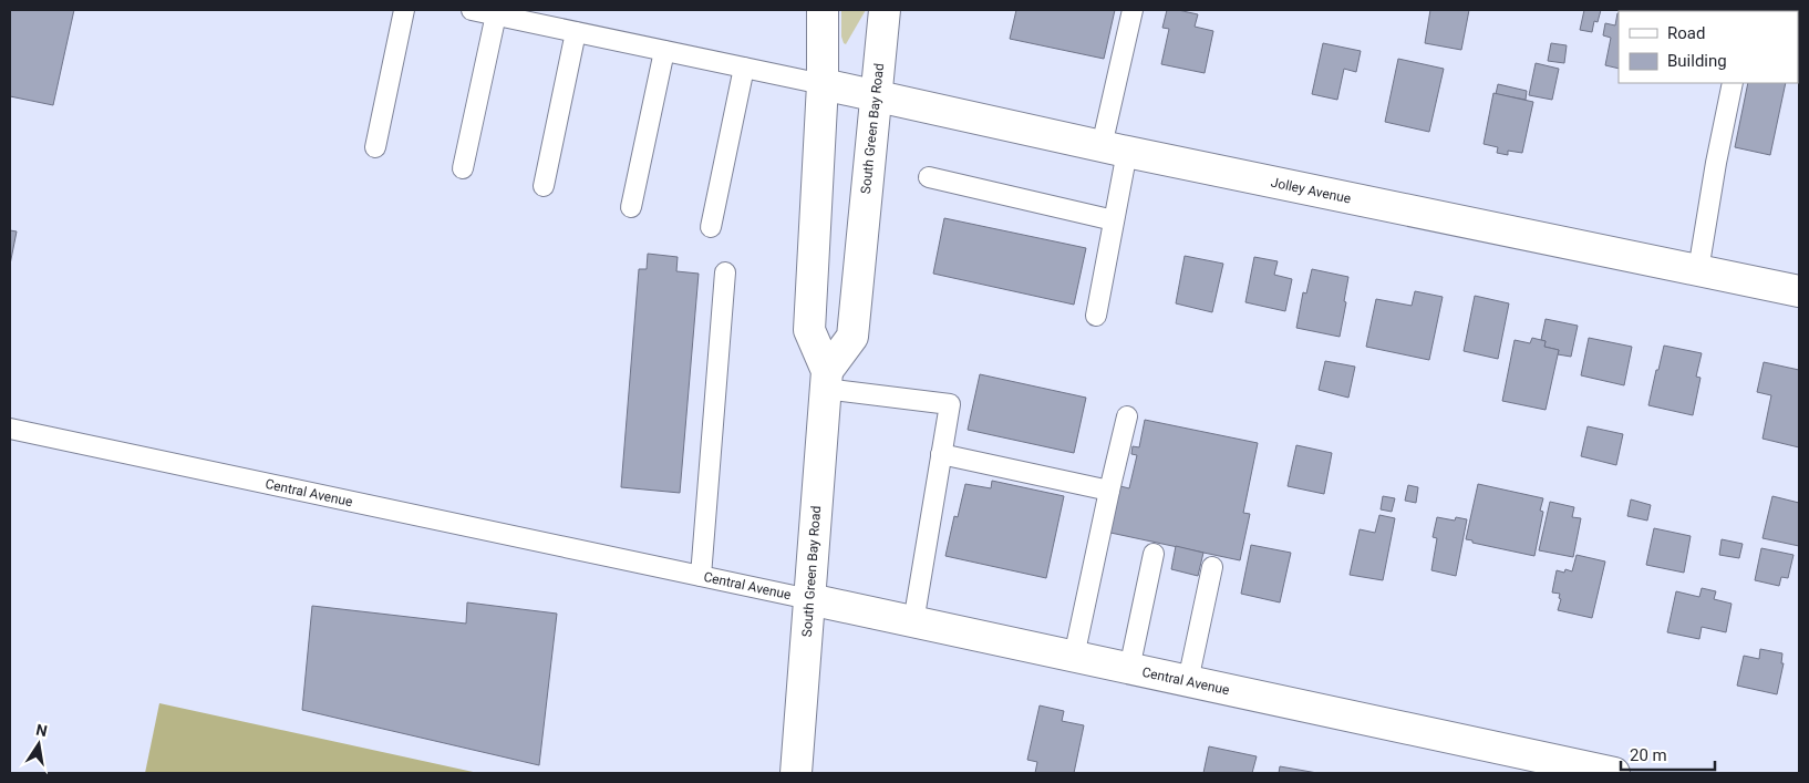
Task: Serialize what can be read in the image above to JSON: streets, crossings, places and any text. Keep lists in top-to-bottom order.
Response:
{
  "streets": {
    "street": ["South Green Bay Road", "Jolley Avenue", "Central Avenue"]
  },
  "crossings": [
    ["South Green Bay Road", "Jolley Avenue"],
    ["South Green Bay Road", "Central Avenue"]
  ],
  "legend": ["Road", "Building"],
  "scale_bar": "20 m",
  "north": "top"
}
